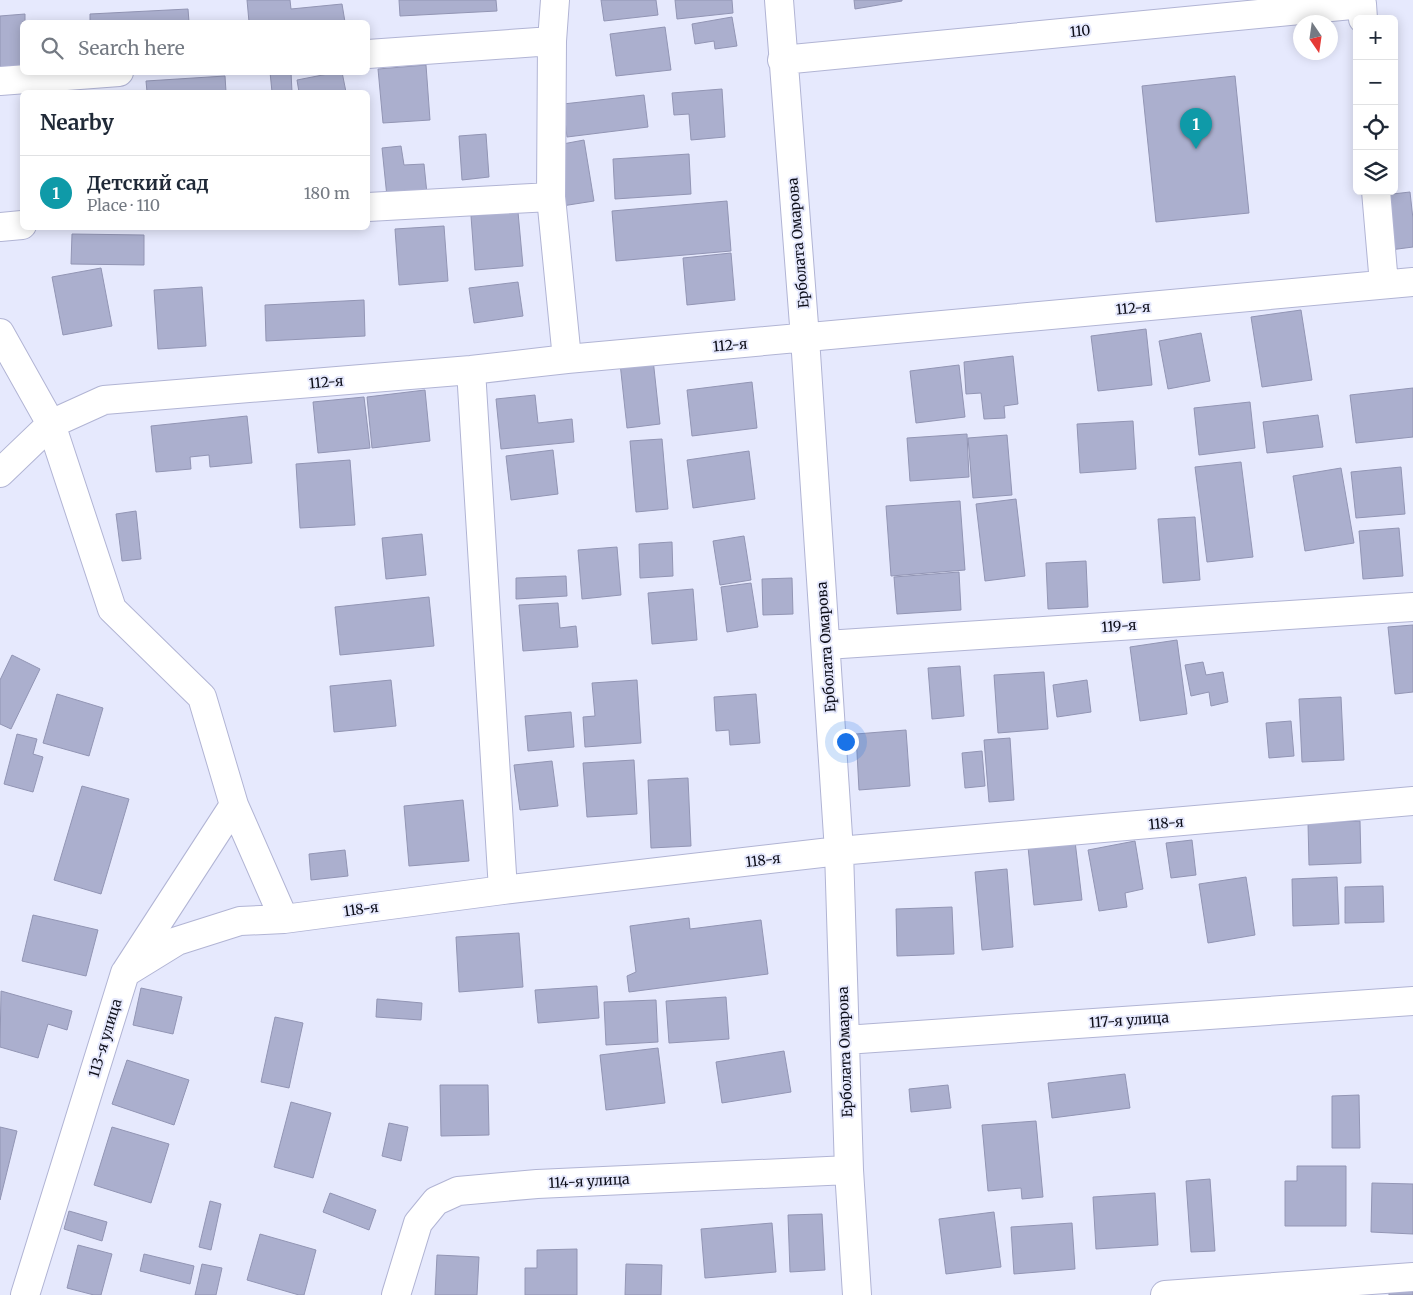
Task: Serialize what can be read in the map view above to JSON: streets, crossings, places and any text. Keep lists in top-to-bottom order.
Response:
{
  "streets": {
    "street": [
      "110",
      "Ерболата Омарова",
      "112-я",
      "119-я",
      "118-я",
      "117-я улица",
      "113-я улица",
      "114-я улица"
    ]
  },
  "crossings": [
    ["110", "Ерболата Омарова"],
    ["Ерболата Омарова", "112-я"],
    ["Ерболата Омарова", "119-я"],
    ["Ерболата Омарова", "118-я"],
    ["Ерболата Омарова", "117-я улица"],
    ["Ерболата Омарова", "114-я улица"],
    ["118-я", "113-я улица"]
  ],
  "north": "bottom",
  "page": {
    "map_buttons": ["+", "−"],
    "search": "Search here",
    "heading": "Nearby",
    "pins": "1",
    "list": [
      {
        "mark": "1",
        "name": "Детский сад",
        "note": "Place · 110",
        "value": "180 m"
      }
    ]
  }
}
